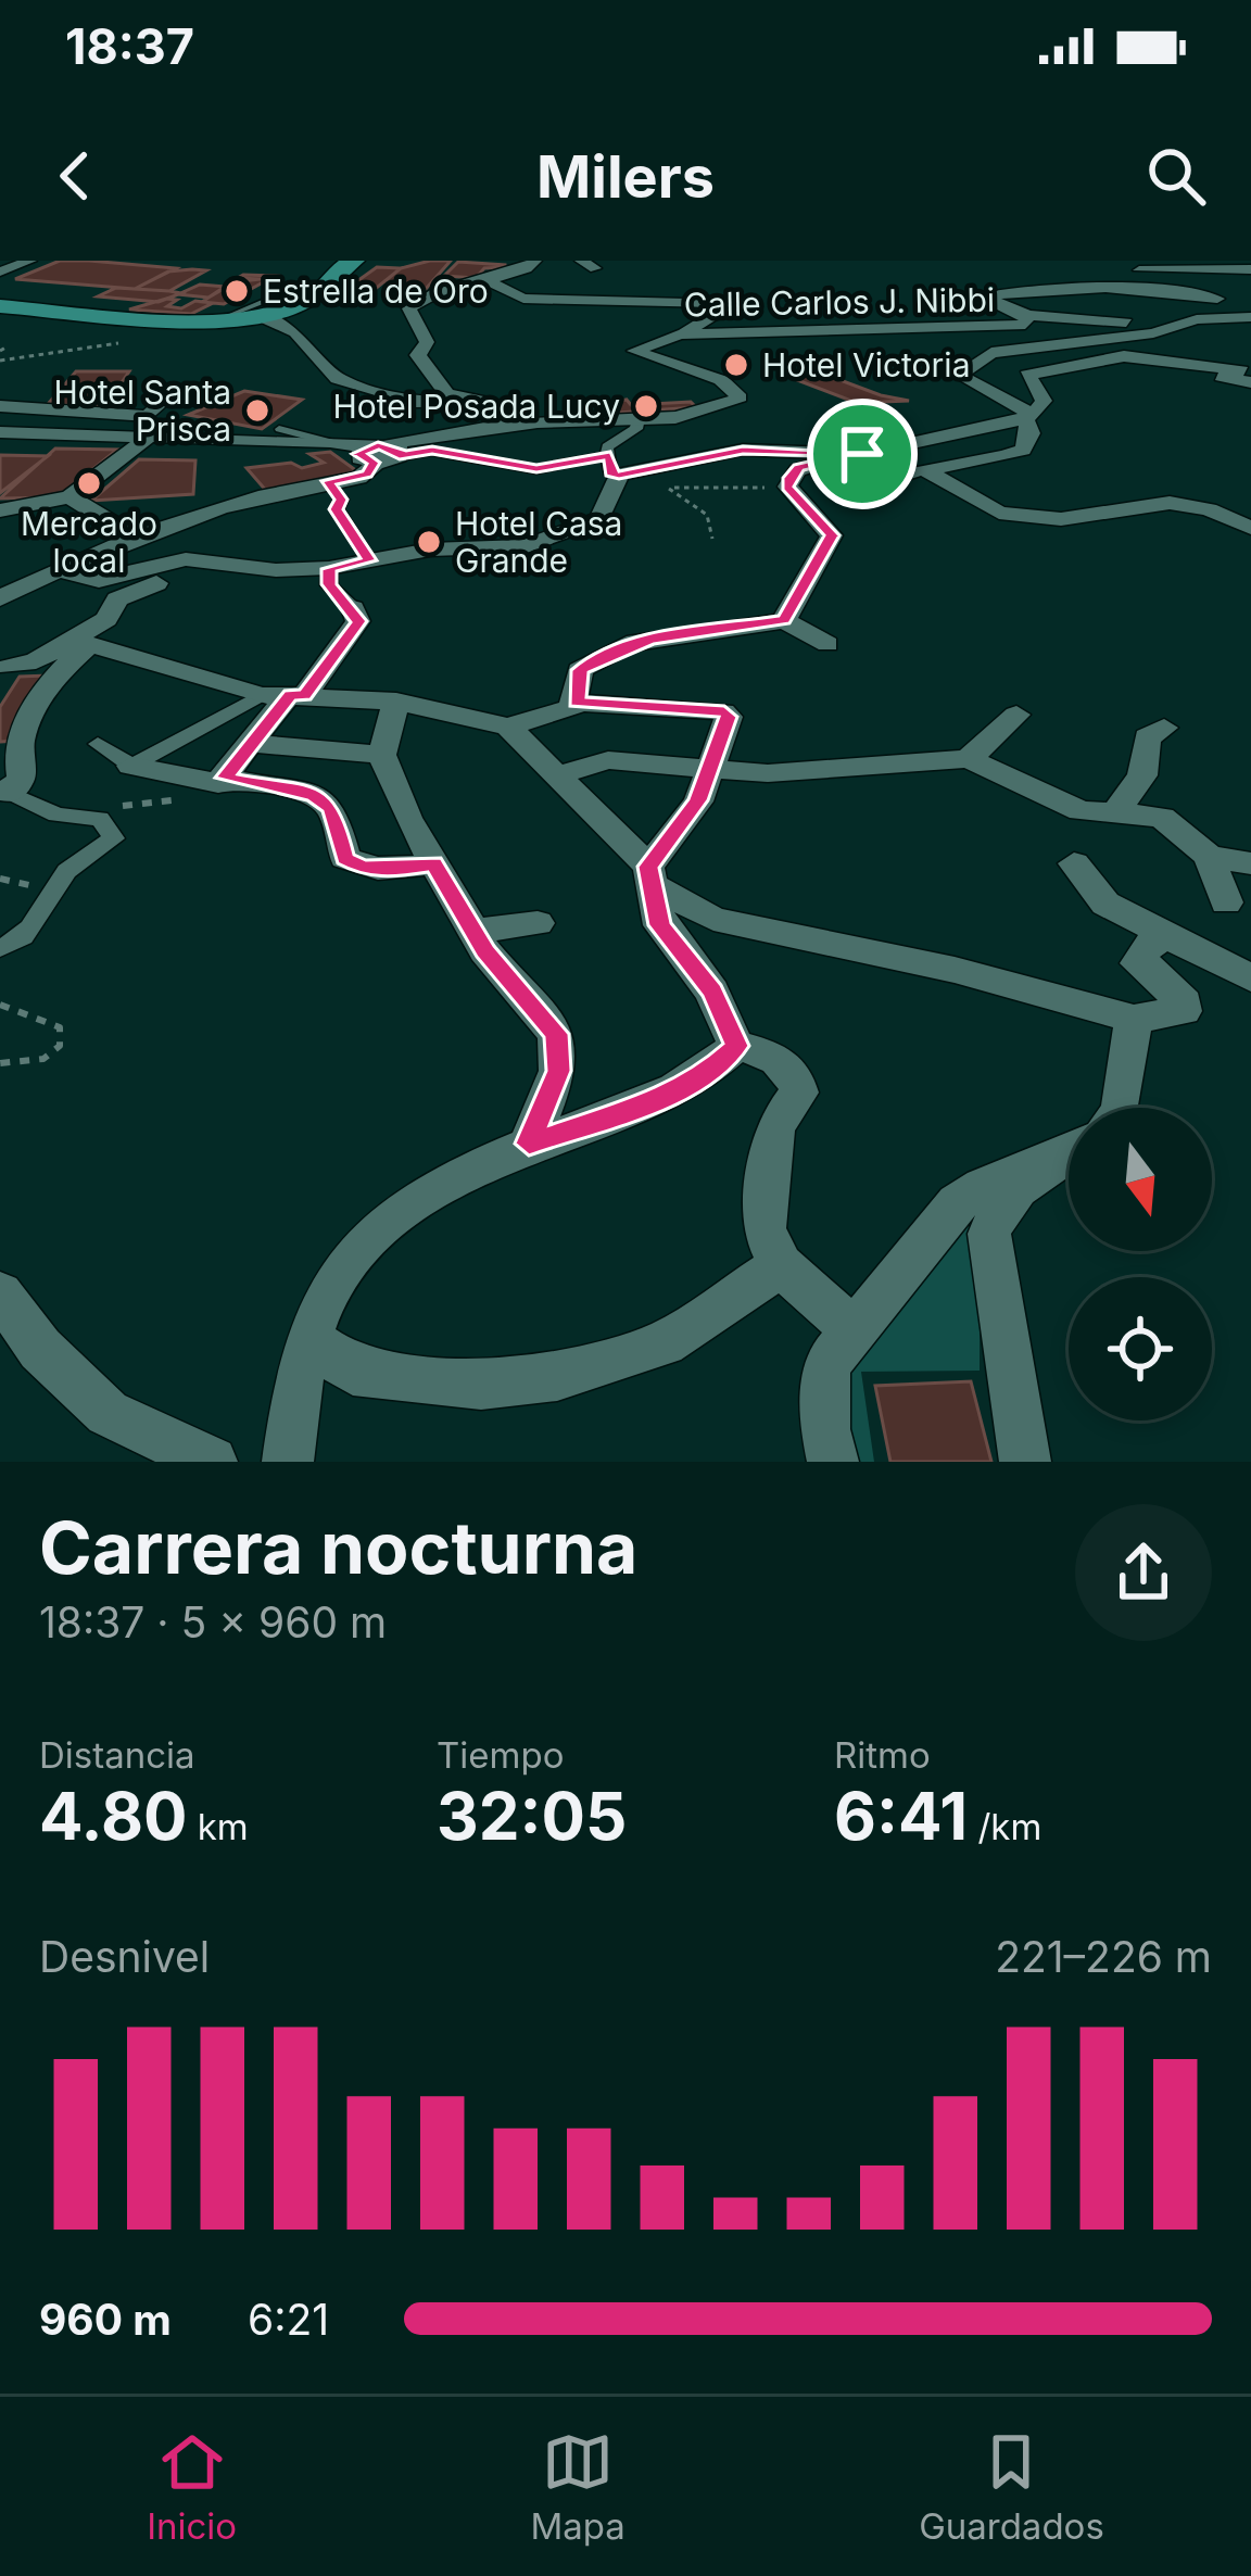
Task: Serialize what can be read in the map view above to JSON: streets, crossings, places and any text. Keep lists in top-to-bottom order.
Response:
{
  "streets": {
    "street": ["Calle Carlos J. Nibbi"]
  },
  "places": [
    "Estrella de Oro",
    "Hotel Victoria",
    "Hotel Posada Lucy",
    "Hotel Santa Prisca",
    "Mercado local",
    "Hotel Casa Grande"
  ],
  "north": "bottom",
  "page": {
    "status": "18:37",
    "header": "Milers",
    "heading": ["Carrera nocturna", "18:37 · 5 × 960 m"],
    "stats": [
      ["Distancia", "4.80 km"],
      ["Tiempo", "32:05"],
      ["Ritmo", "6:41 /km"]
    ],
    "chart": ["Desnivel", "221–226 m"],
    "list": [
      {
        "name": "960 m",
        "note": "6:21"
      }
    ],
    "tabs": ["Inicio", "Mapa", "Guardados"]
  }
}
